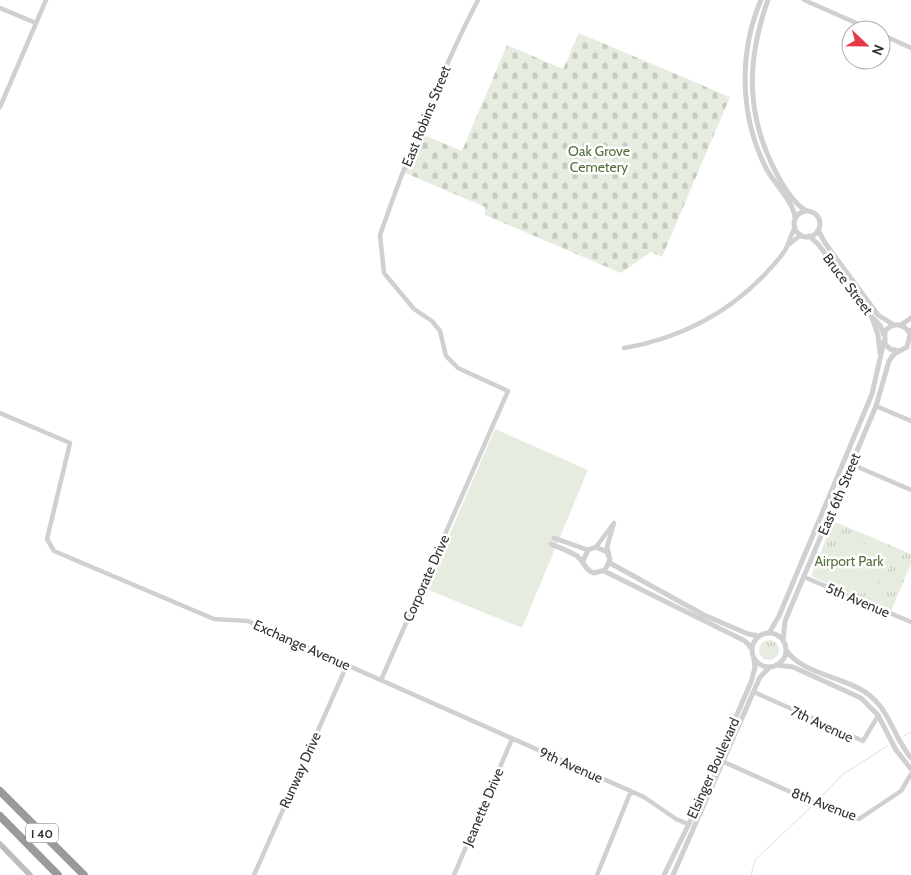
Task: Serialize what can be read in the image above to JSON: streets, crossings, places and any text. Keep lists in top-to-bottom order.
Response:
{
  "streets": {
    "highway": ["I 40"],
    "street": [
      "East Robins Street",
      "Bruce Street",
      "East 6th Street",
      "Corporate Drive",
      "5th Avenue",
      "Exchange Avenue",
      "7th Avenue",
      "9th Avenue",
      "Elsinger Boulevard",
      "Runway Drive",
      "8th Avenue",
      "Jeanette Drive"
    ]
  },
  "crossings": [
    ["East Robins Street", "Corporate Drive"],
    ["Bruce Street", "East 6th Street"],
    ["East 6th Street", "5th Avenue"],
    ["East 6th Street", "Elsinger Boulevard"],
    ["Corporate Drive", "Exchange Avenue"],
    ["Exchange Avenue", "9th Avenue"],
    ["Exchange Avenue", "Runway Drive"],
    ["Exchange Avenue", "Jeanette Drive"],
    ["7th Avenue", "Elsinger Boulevard"],
    ["9th Avenue", "Elsinger Boulevard"],
    ["9th Avenue", "Jeanette Drive"],
    ["Elsinger Boulevard", "8th Avenue"]
  ],
  "parks": ["Oak Grove Cemetery", "Airport Park"],
  "north": "right"
}
